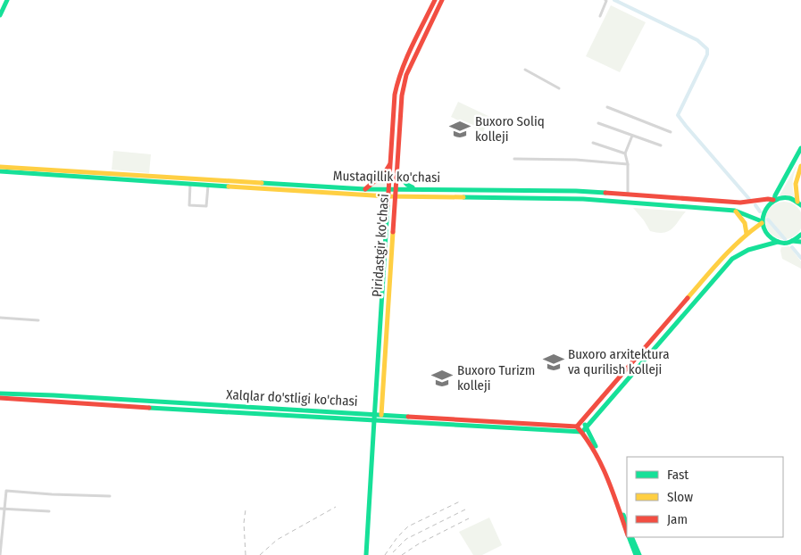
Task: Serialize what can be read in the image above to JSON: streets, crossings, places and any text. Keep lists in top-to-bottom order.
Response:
{
  "streets": {
    "main road": ["Mustaqillik ko'chasi", "Piridastgir ko'chasi", "Xalqlar do'stligi ko'chasi"]
  },
  "crossings": [
    ["Mustaqillik ko'chasi", "Piridastgir ko'chasi"],
    ["Piridastgir ko'chasi", "Xalqlar do'stligi ko'chasi"]
  ],
  "places": {
    "school or university": ["Buxoro Soliq kolleji", "Buxoro arxitektura va qurilish kolleji", "Buxoro Turizm kolleji"]
  },
  "legend": ["Fast", "Slow", "Jam"]
}
